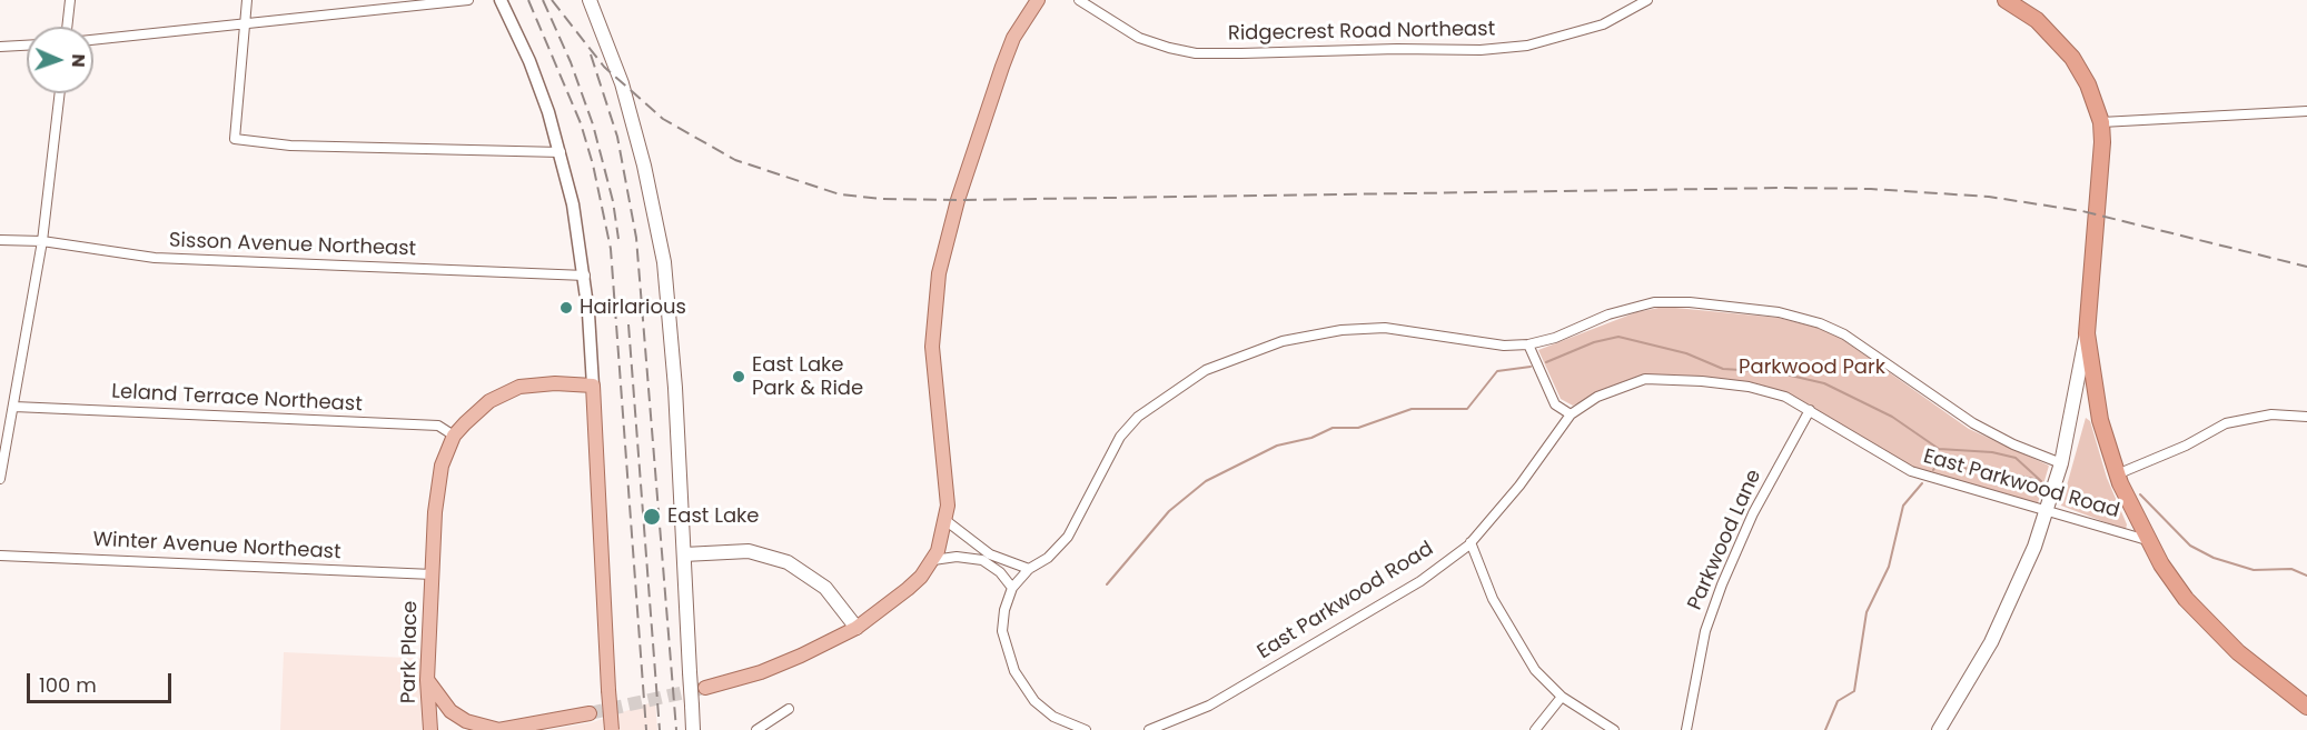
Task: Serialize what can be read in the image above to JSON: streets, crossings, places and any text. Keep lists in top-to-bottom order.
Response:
{
  "streets": {
    "main road": ["Park Place"],
    "street": [
      "Ridgecrest Road Northeast",
      "Sisson Avenue Northeast",
      "Leland Terrace Northeast",
      "East Parkwood Road",
      "Parkwood Lane",
      "Winter Avenue Northeast"
    ]
  },
  "crossings": [
    ["Leland Terrace Northeast", "Park Place"],
    ["East Parkwood Road", "Parkwood Lane"],
    ["Winter Avenue Northeast", "Park Place"]
  ],
  "parks": ["Parkwood Park"],
  "places": ["Hairlarious", "East Lake Park & Ride", "East Lake"],
  "scale_bar": "100 m",
  "north": "right"
}
